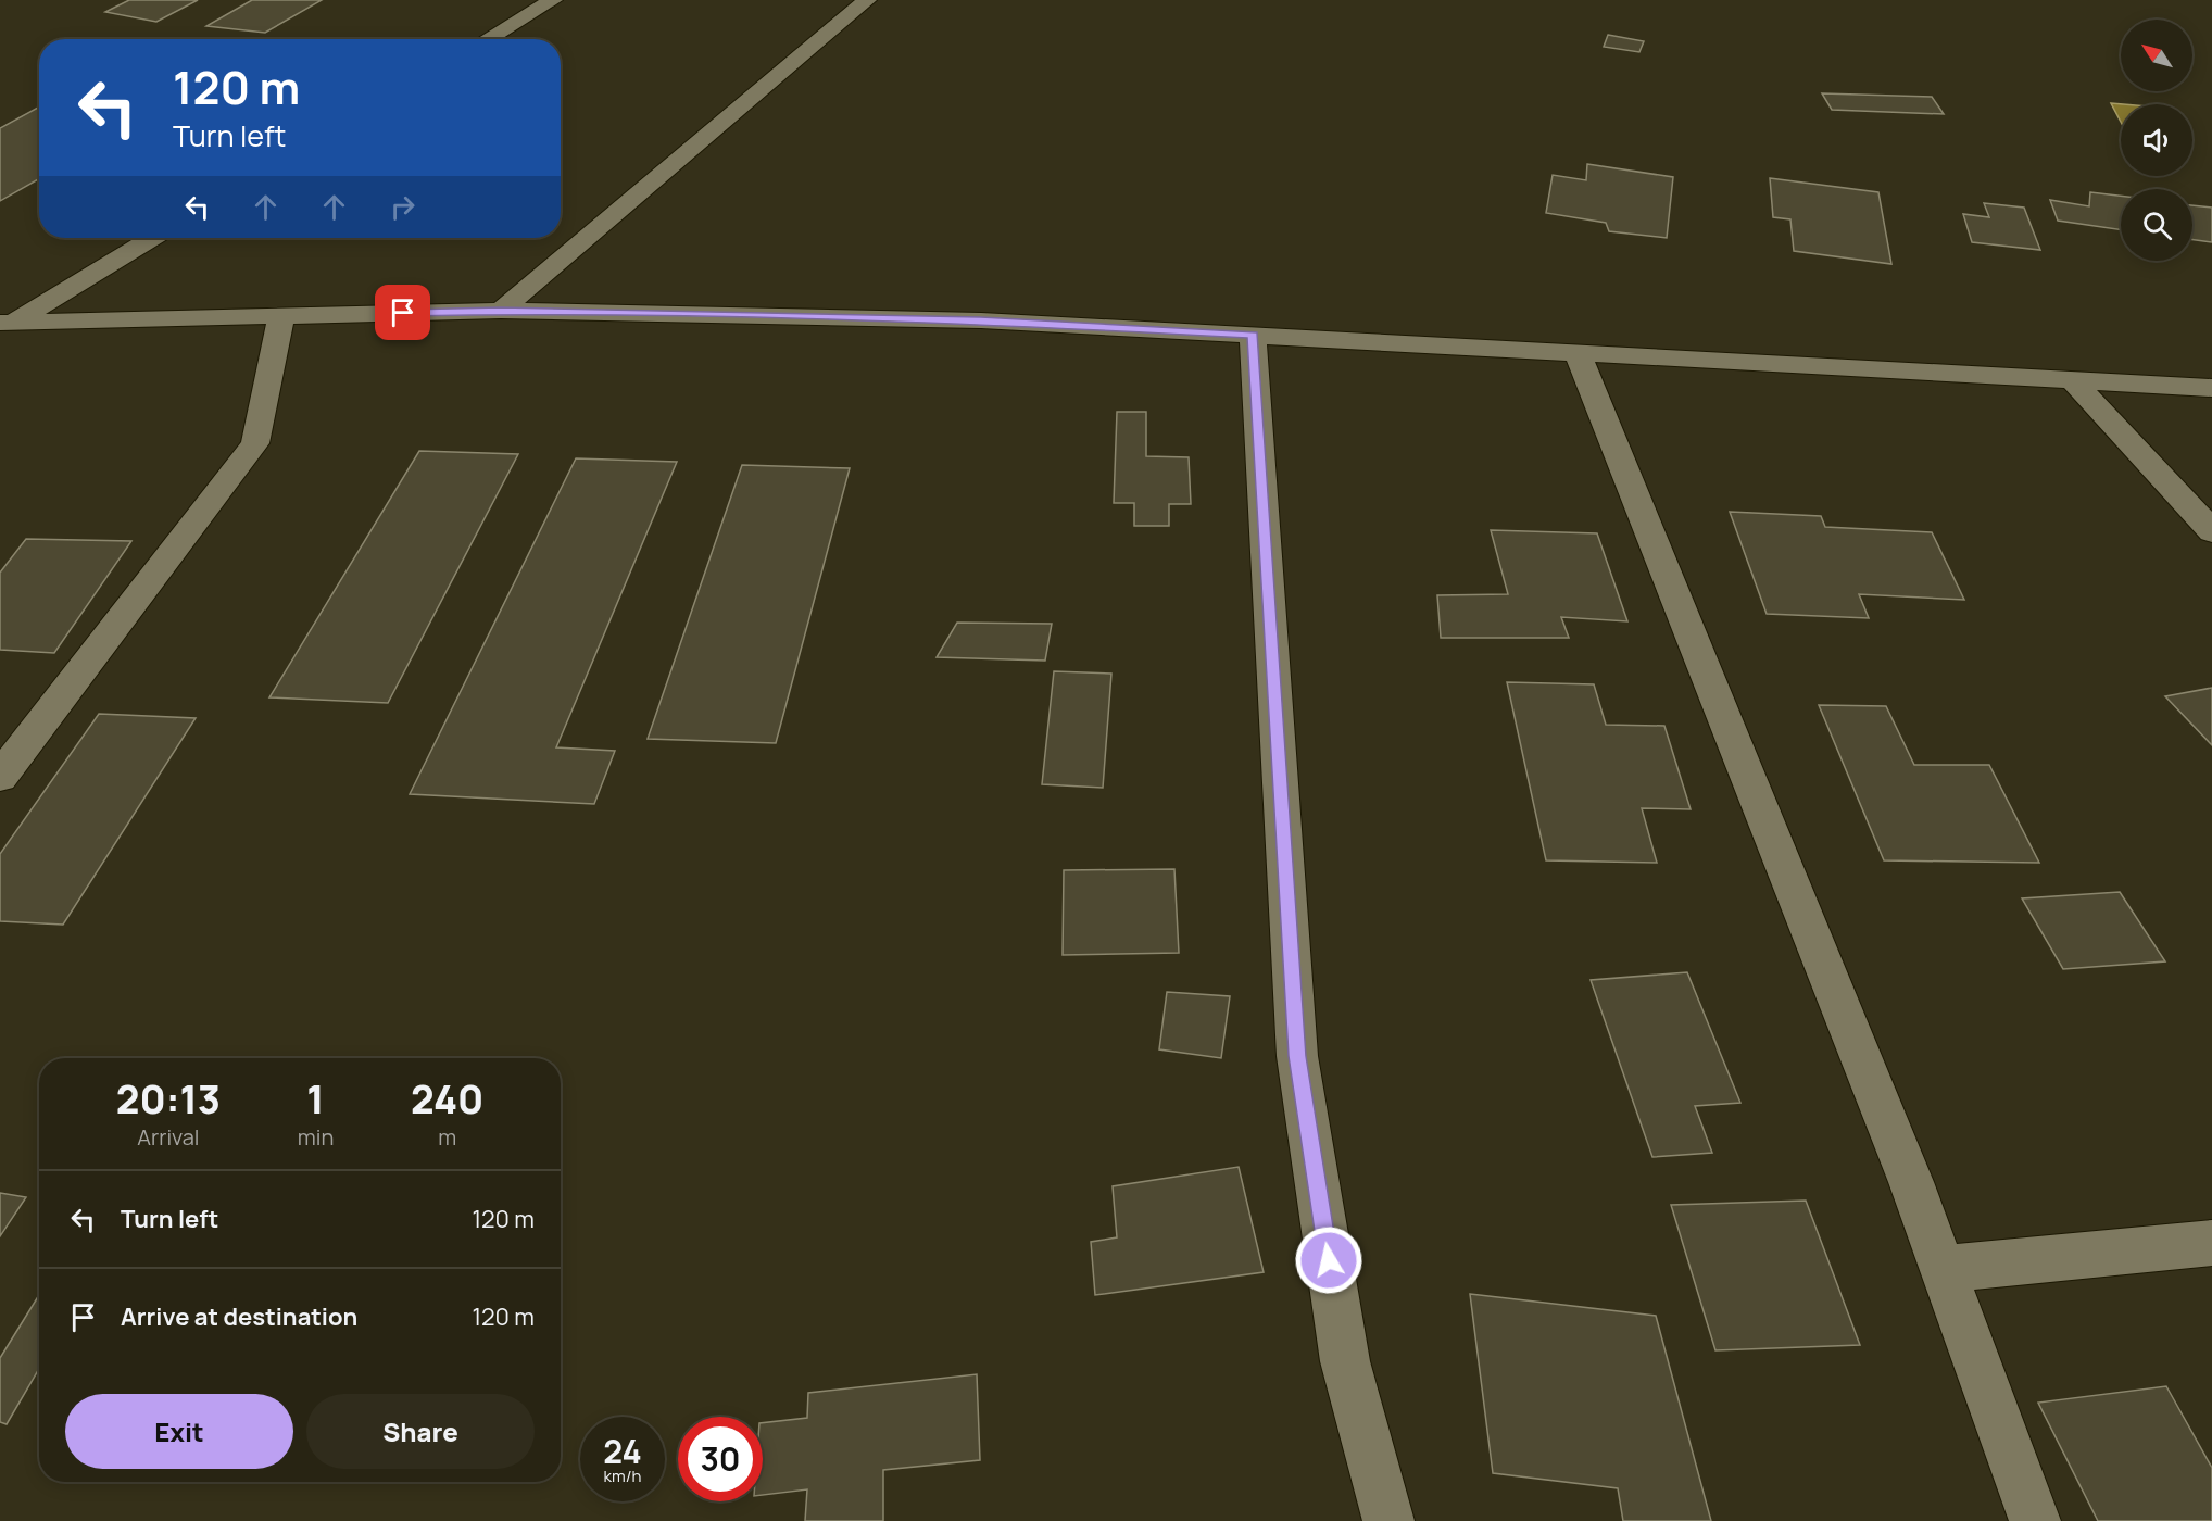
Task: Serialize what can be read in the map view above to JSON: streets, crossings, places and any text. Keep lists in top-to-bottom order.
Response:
{
  "north": "top left",
  "page": {
    "turn": ["120 m", "Turn left"],
    "eta": [
      "20:13",
      "Arrival",
      "1",
      "min",
      "240",
      "m"
    ],
    "list": [
      {
        "name": "Turn left",
        "value": "120 m"
      },
      {
        "name": "Arrive at destination",
        "value": "120 m"
      }
    ],
    "buttons": ["Exit", "Share"],
    "speed": "24 km/h",
    "limit": "30"
  }
}
